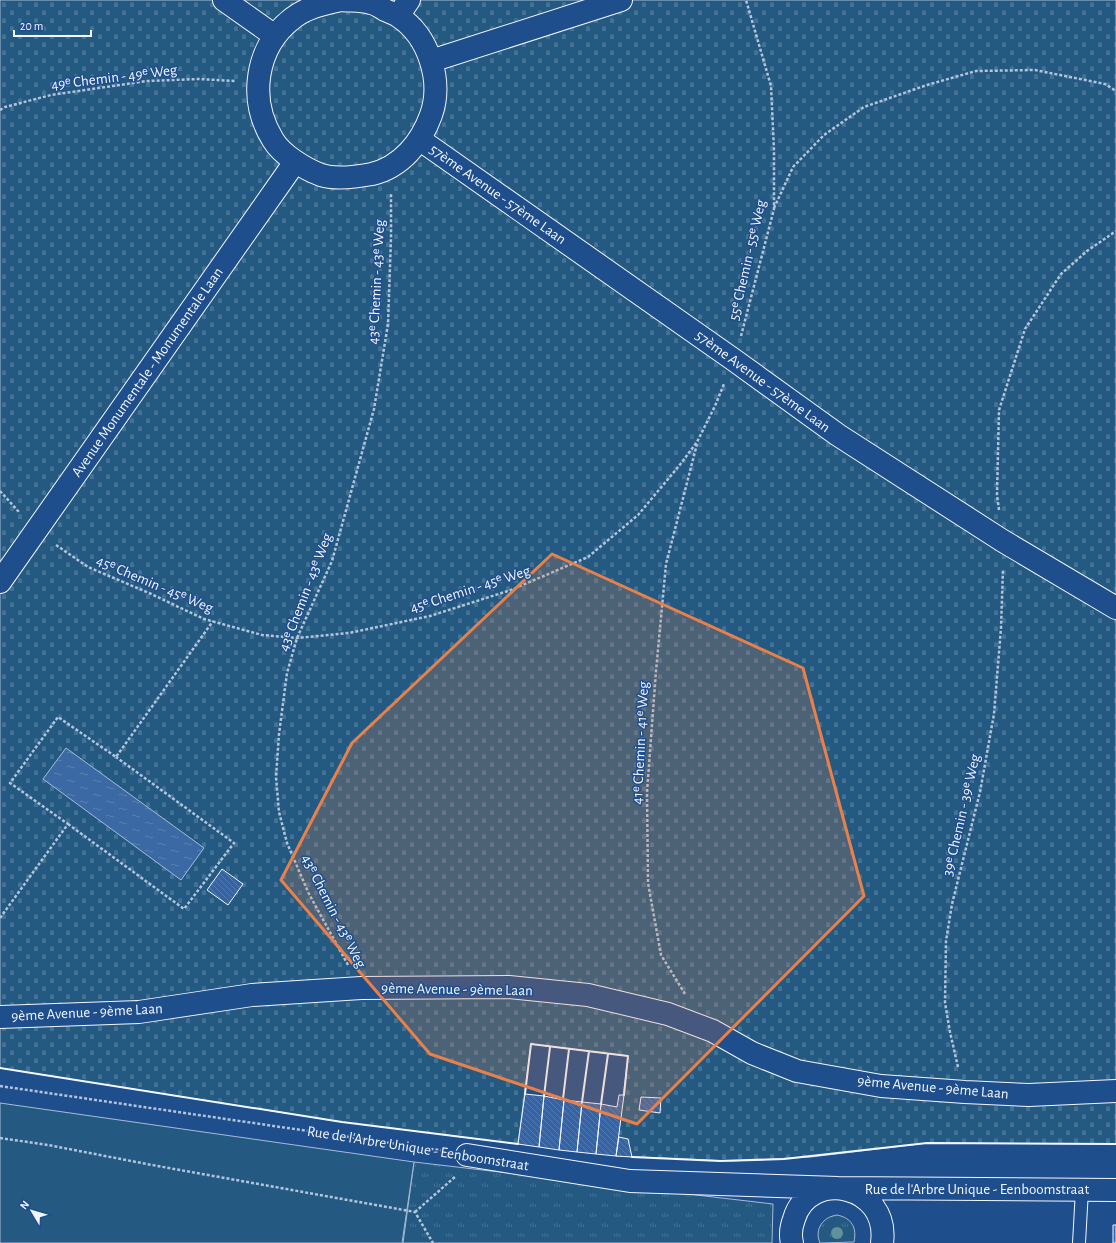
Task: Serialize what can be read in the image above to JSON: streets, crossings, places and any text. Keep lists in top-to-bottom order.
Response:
{
  "streets": {
    "street": [
      "57ème Avenue - 57ème Laan",
      "Avenue Monumentale - Monumentale Laan",
      "9ème Avenue - 9ème Laan",
      "Rue de l'Arbre Unique - Eenboomstraat"
    ],
    "path": [
      "49ᵉ Chemin - 49ᵉ Weg",
      "55ᵉ Chemin - 55ᵉ Weg",
      "43ᵉ Chemin - 43ᵉ Weg",
      "45ᵉ Chemin - 45ᵉ Weg",
      "41ᵉ Chemin - 41ᵉ Weg",
      "39ᵉ Chemin - 39ᵉ Weg"
    ]
  },
  "crossings": [
    ["57ème Avenue - 57ème Laan", "55ᵉ Chemin - 55ᵉ Weg"],
    ["57ème Avenue - 57ème Laan", "45ᵉ Chemin - 45ᵉ Weg"],
    ["57ème Avenue - 57ème Laan", "39ᵉ Chemin - 39ᵉ Weg"],
    ["55ᵉ Chemin - 55ᵉ Weg", "45ᵉ Chemin - 45ᵉ Weg"],
    ["43ᵉ Chemin - 43ᵉ Weg", "45ᵉ Chemin - 45ᵉ Weg"],
    ["43ᵉ Chemin - 43ᵉ Weg", "9ème Avenue - 9ème Laan"],
    ["Avenue Monumentale - Monumentale Laan", "45ᵉ Chemin - 45ᵉ Weg"],
    ["45ᵉ Chemin - 45ᵉ Weg", "41ᵉ Chemin - 41ᵉ Weg"],
    ["39ᵉ Chemin - 39ᵉ Weg", "9ème Avenue - 9ème Laan"]
  ],
  "scale_bar": "20 m",
  "north": "top left"
}
